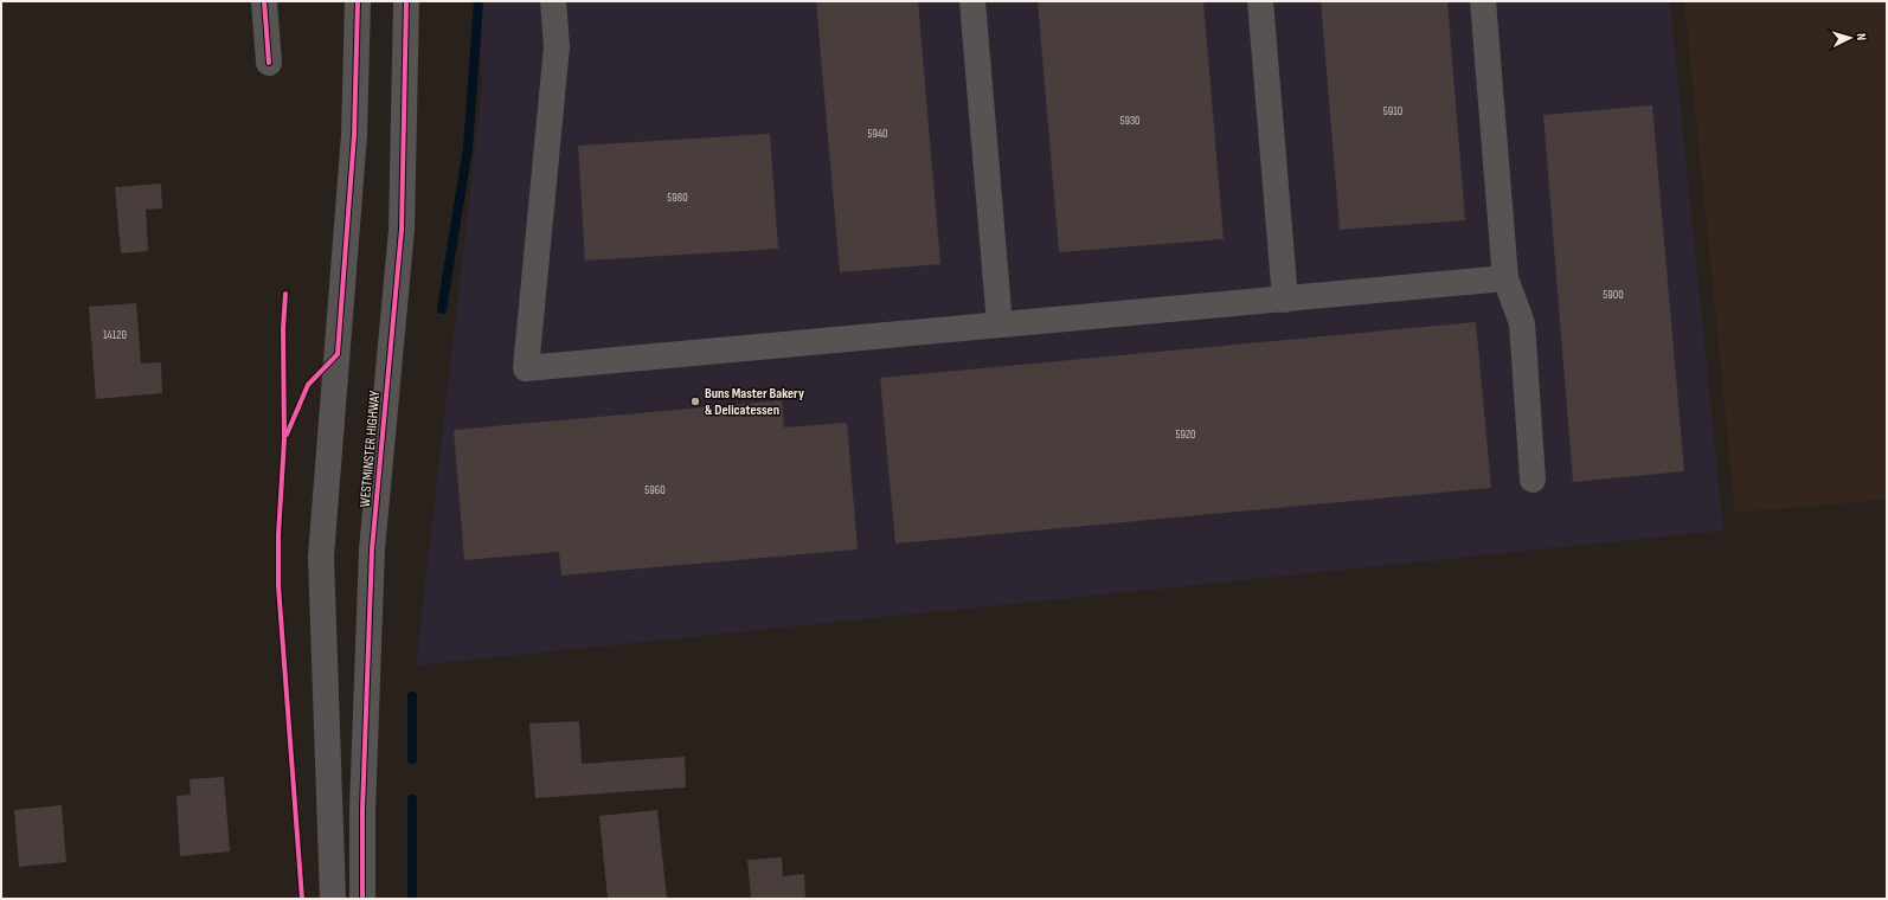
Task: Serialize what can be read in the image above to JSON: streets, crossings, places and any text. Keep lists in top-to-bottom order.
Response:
{
  "streets": {
    "street": ["WESTMINSTER HIGHWAY"]
  },
  "places": ["Buns Master Bakery & Delicatessen"],
  "house_numbers": [
    "5910",
    "5930",
    "5940",
    "5980",
    "5900",
    "14120",
    "5920",
    "5960"
  ],
  "north": "right"
}
